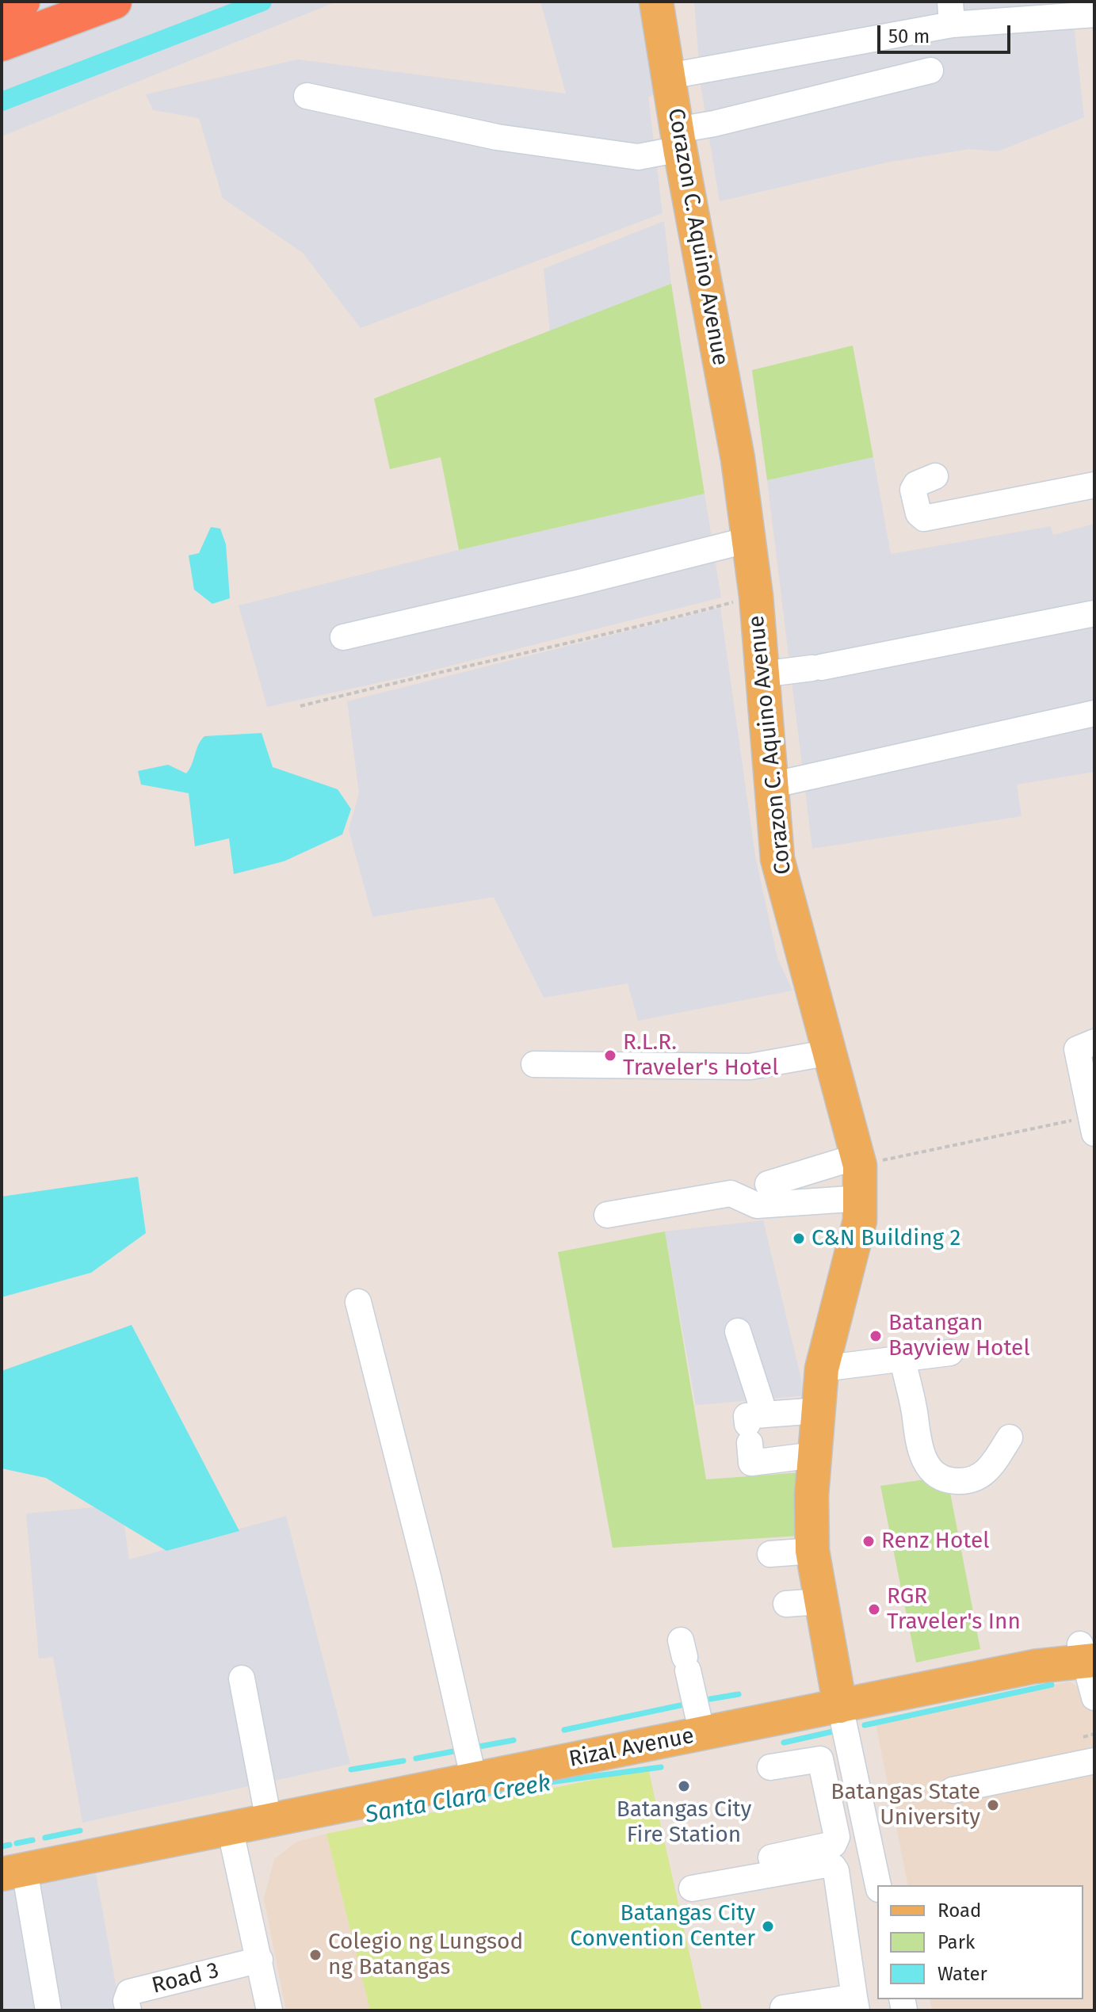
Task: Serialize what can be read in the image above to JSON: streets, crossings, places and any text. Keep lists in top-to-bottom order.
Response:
{
  "streets": {
    "main road": ["Corazon C. Aquino Avenue", "Rizal Avenue"],
    "street": ["Road 3"]
  },
  "crossings": [
    ["Corazon C. Aquino Avenue", "Rizal Avenue"]
  ],
  "water": ["Santa Clara Creek"],
  "places": [
    "R.L.R. Traveler's Hotel",
    "C&N Building 2",
    "Batangan Bayview Hotel",
    "Renz Hotel",
    "RGR Traveler's Inn",
    "Batangas City Fire Station",
    "Batangas State University",
    "Batangas City Convention Center",
    "Colegio ng Lungsod ng Batangas"
  ],
  "legend": ["Road", "Park", "Water"],
  "scale_bar": "50 m"
}
